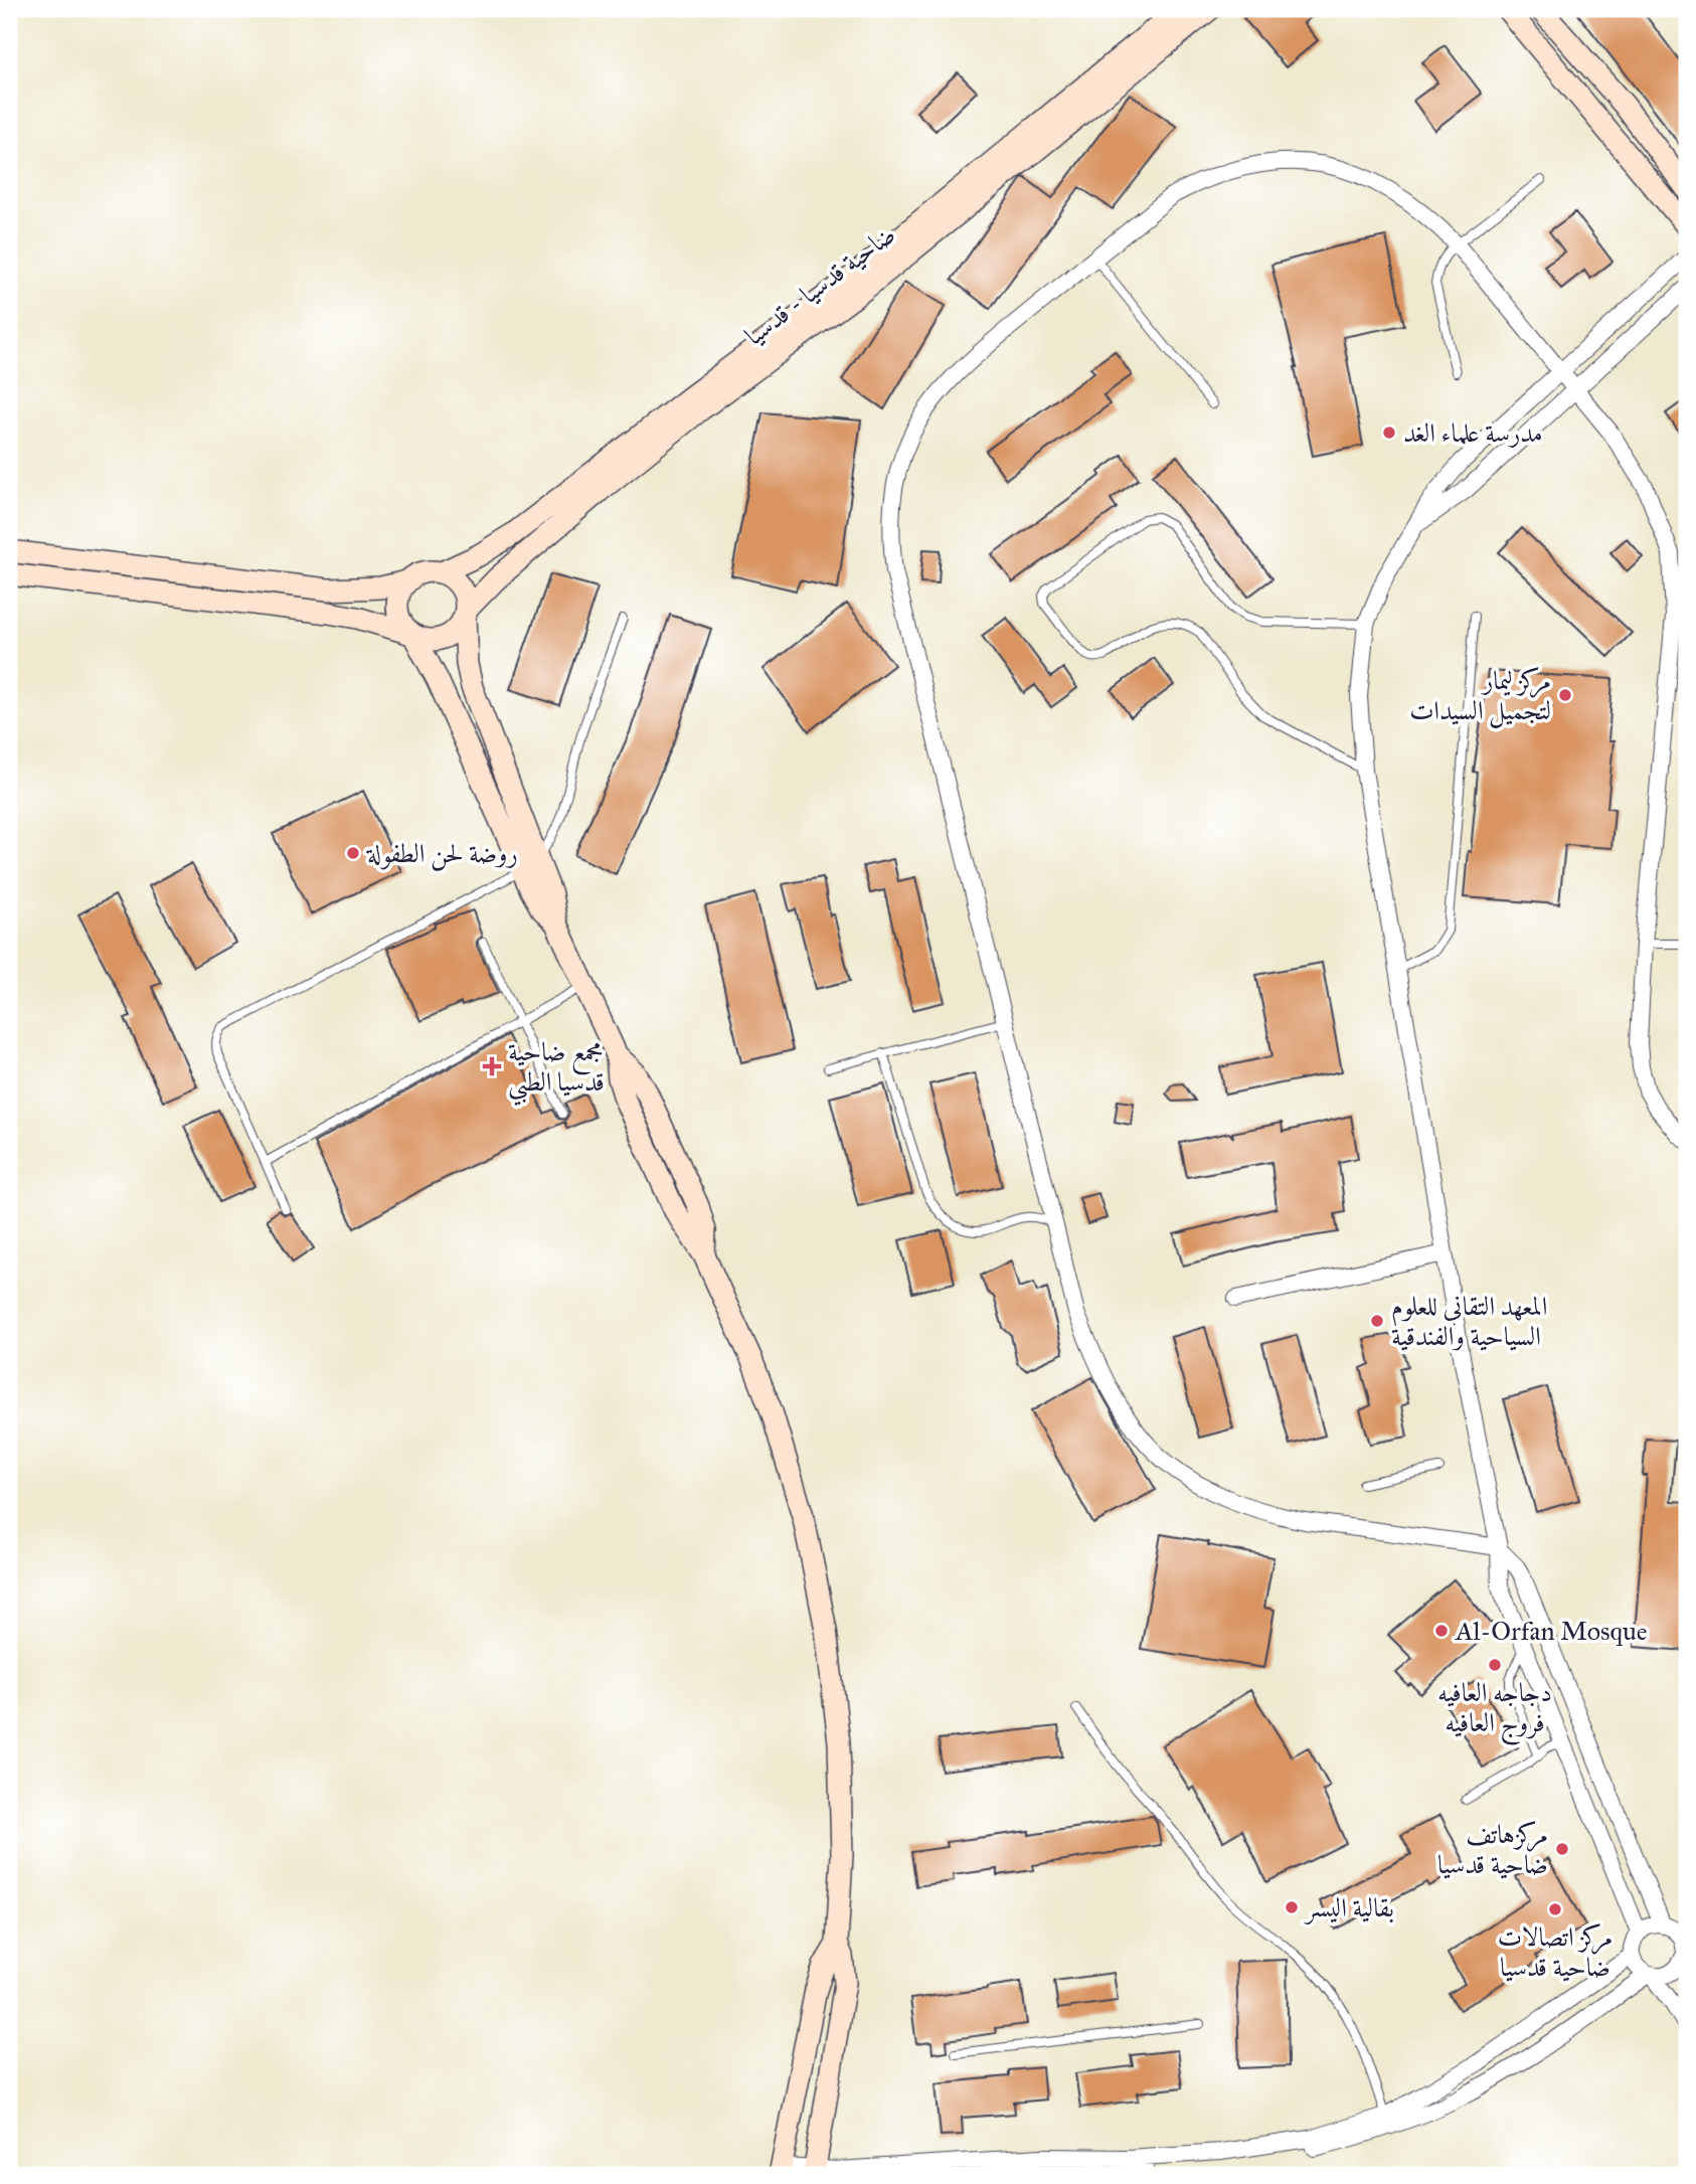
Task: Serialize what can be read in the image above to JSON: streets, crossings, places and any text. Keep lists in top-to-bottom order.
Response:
{
  "streets": {
    "main road": ["ضاحية قدسيا - قدسيا"]
  },
  "places": {
    "other": [
      "مدرسة علماء الغد",
      "مركز ليمار لتجميل السيدات",
      "روضة لحن الطفولة",
      "المعهد التقاني للعلوم السياحية والفندقية",
      "Al-Orfan Mosque",
      "دجاجه العافيه فروج العافيه",
      "مركزهاتف ضاحية قدسيا",
      "بقالية اليسر",
      "مركز اتصالات ضاحية قدسيا"
    ],
    "health": ["مجمع ضاحية قدسيا الطبي"]
  }
}
